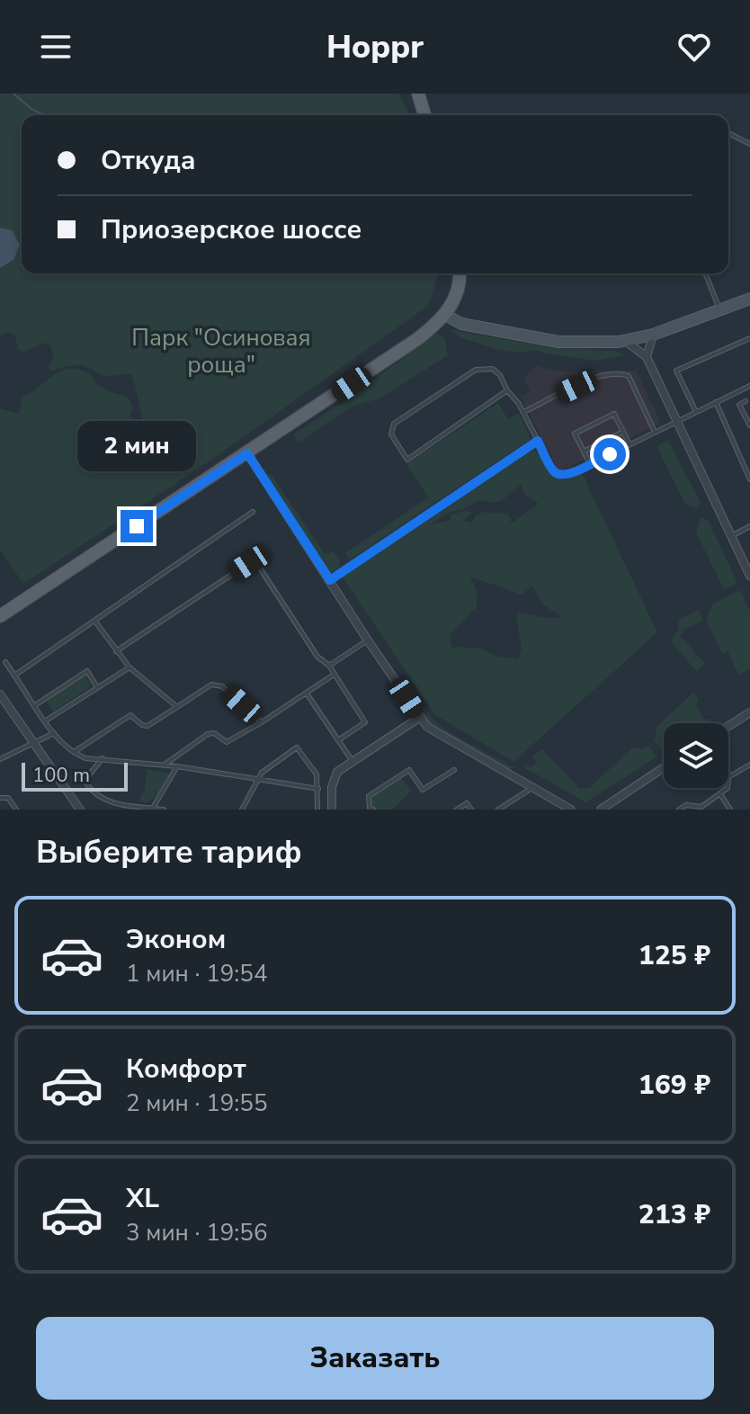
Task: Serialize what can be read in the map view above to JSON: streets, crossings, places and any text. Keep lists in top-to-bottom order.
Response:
{
  "parks": ["Парк \"Осиновая роща\""],
  "scale_bar": "100 m",
  "page": {
    "header": "Hoppr",
    "banner": ["Откуда", "Приозерское шоссе"],
    "bubble": "2 мин",
    "scale": "100 m",
    "heading": "Выберите тариф",
    "list": [
      {
        "name": "Эконом",
        "note": "1 мин · 19:54",
        "value": "125 ₽"
      },
      {
        "name": "Комфорт",
        "note": "2 мин · 19:55",
        "value": "169 ₽"
      },
      {
        "name": "XL",
        "note": "3 мин · 19:56",
        "value": "213 ₽"
      }
    ],
    "buttons": "Заказать"
  }
}
